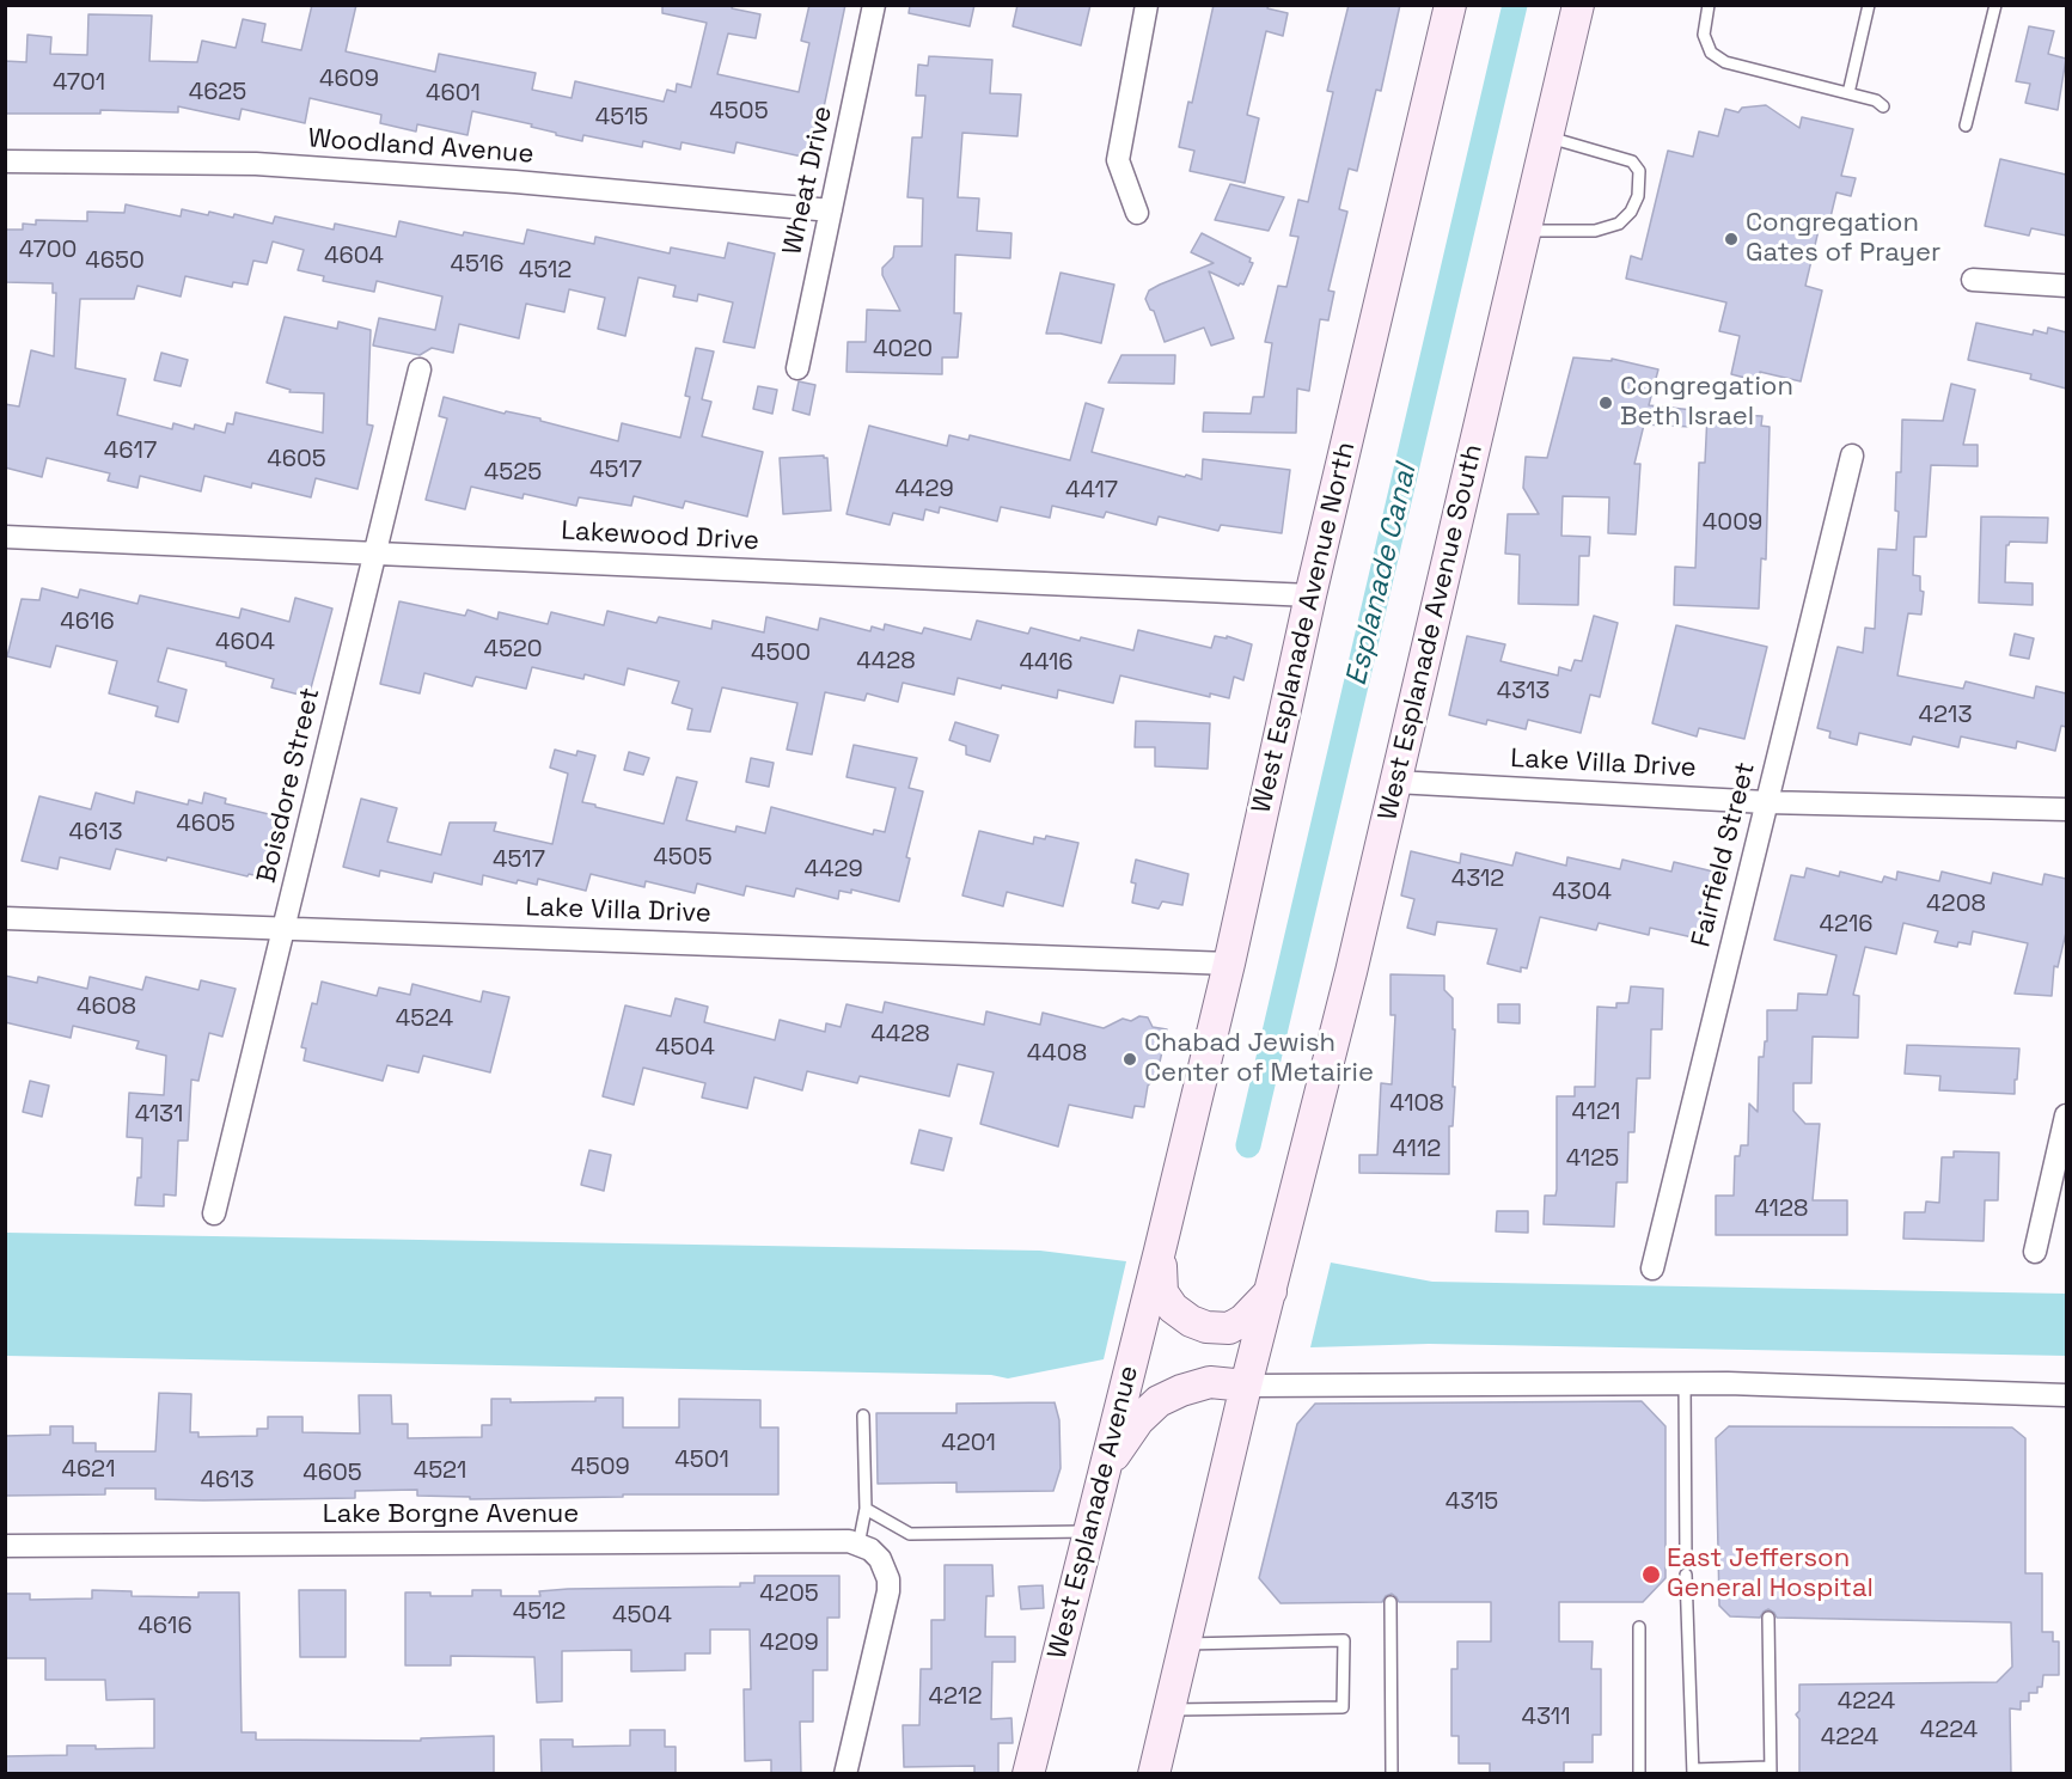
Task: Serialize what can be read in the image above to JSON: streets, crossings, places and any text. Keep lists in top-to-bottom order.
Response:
{
  "streets": {
    "main road": ["West Esplanade Avenue North", "West Esplanade Avenue South", "West Esplanade Avenue"],
    "street": [
      "Woodland Avenue",
      "Wheat Drive",
      "Lakewood Drive",
      "Lake Villa Drive",
      "Boisdore Street",
      "Fairfield Street",
      "Lake Borgne Avenue"
    ]
  },
  "crossings": [
    ["Woodland Avenue", "Wheat Drive"],
    ["Lakewood Drive", "West Esplanade Avenue North"],
    ["Lakewood Drive", "Boisdore Street"],
    ["West Esplanade Avenue North", "Lake Villa Drive"],
    ["West Esplanade Avenue North", "West Esplanade Avenue"],
    ["West Esplanade Avenue South", "Lake Villa Drive"],
    ["Lake Villa Drive", "Boisdore Street"],
    ["Lake Villa Drive", "Fairfield Street"]
  ],
  "water": ["Esplanade Canal"],
  "places": [
    "Congregation Gates of Prayer",
    "Congregation Beth Israel",
    "Chabad Jewish Center of Metairie",
    "East Jefferson General Hospital"
  ],
  "house_numbers": [
    "4609",
    "4701",
    "4625",
    "4601",
    "4505",
    "4515",
    "4700",
    "4604",
    "4650",
    "4516",
    "4512",
    "4020",
    "4617",
    "4605",
    "4517",
    "4525",
    "4429",
    "4417",
    "4009",
    "4616",
    "4604",
    "4520",
    "4500",
    "4428",
    "4416",
    "4313",
    "4213",
    "4605",
    "4613",
    "4505",
    "4517",
    "4429",
    "4312",
    "4304",
    "4208",
    "4216",
    "4608",
    "4524",
    "4428",
    "4504",
    "4408",
    "4108",
    "4121",
    "4131",
    "4112",
    "4125",
    "4128",
    "4201",
    "4501",
    "4509",
    "4621",
    "4521",
    "4605",
    "4613",
    "4315",
    "4205",
    "4512",
    "4504",
    "4616",
    "4209",
    "4212",
    "4224",
    "4311",
    "4224",
    "4224"
  ]
}
